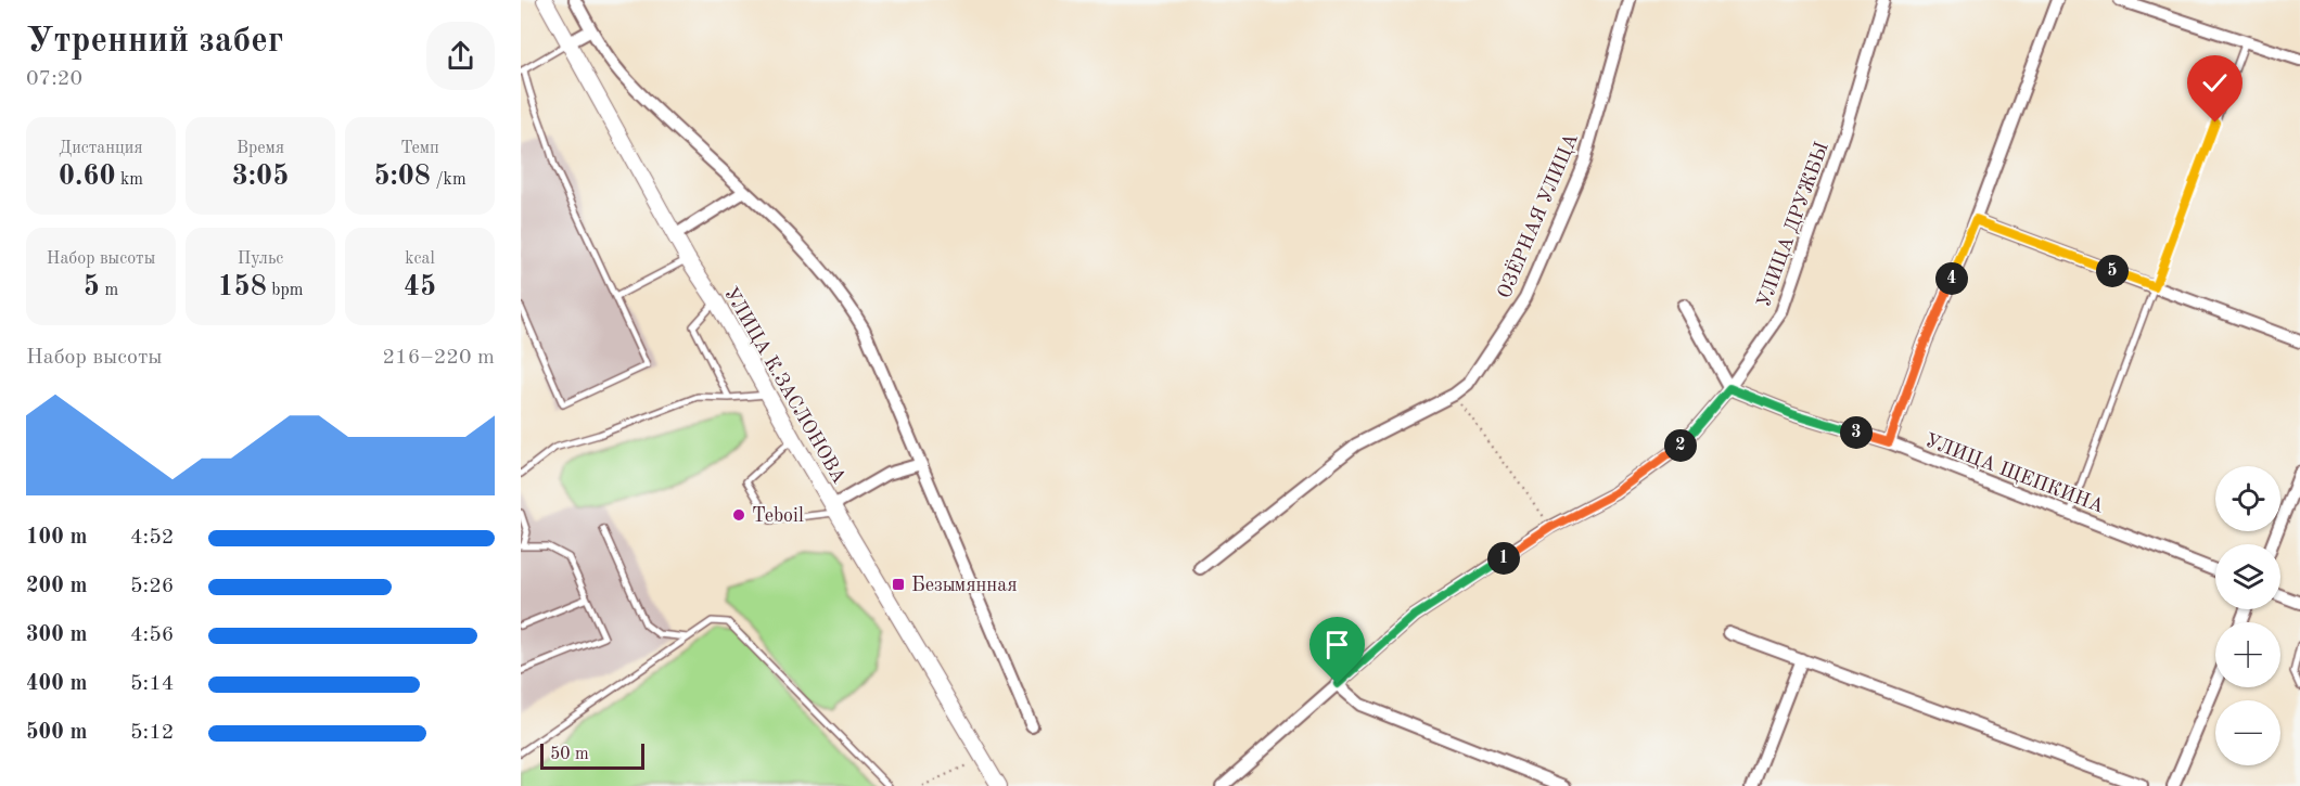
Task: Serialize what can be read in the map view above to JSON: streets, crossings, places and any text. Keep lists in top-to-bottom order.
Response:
{
  "streets": {
    "street": [
      "ОЗЁРНАЯ УЛИЦА",
      "УЛИЦА ДРУЖБЫ",
      "УЛИЦА К.ЗАСЛОНОВА",
      "УЛИЦА ЩЕПКИНА"
    ]
  },
  "crossings": [
    ["УЛИЦА ДРУЖБЫ", "УЛИЦА ЩЕПКИНА"]
  ],
  "places": {
    "other": ["Teboil"],
    "transit": ["Безымянная"]
  },
  "scale_bar": "50 m",
  "page": {
    "heading": ["Утренний забег", "07:20"],
    "stats": [
      ["Дистанция", "0.60 km"],
      ["Время", "3:05"],
      ["Темп", "5:08 /km"],
      ["Набор высоты", "5 m"],
      ["Пульс", "158 bpm"],
      ["kcal", "45"]
    ],
    "pins": [
      "5",
      "4",
      "3",
      "2",
      "1"
    ],
    "chart": ["Набор высоты", "216–220 m"],
    "map_buttons": ["+", "−"],
    "list": [
      {
        "name": "100 m",
        "note": "4:52"
      },
      {
        "name": "200 m",
        "note": "5:26"
      },
      {
        "name": "300 m",
        "note": "4:56"
      },
      {
        "name": "400 m",
        "note": "5:14"
      },
      {
        "name": "500 m",
        "note": "5:12"
      }
    ],
    "scale": "50 m"
  }
}
